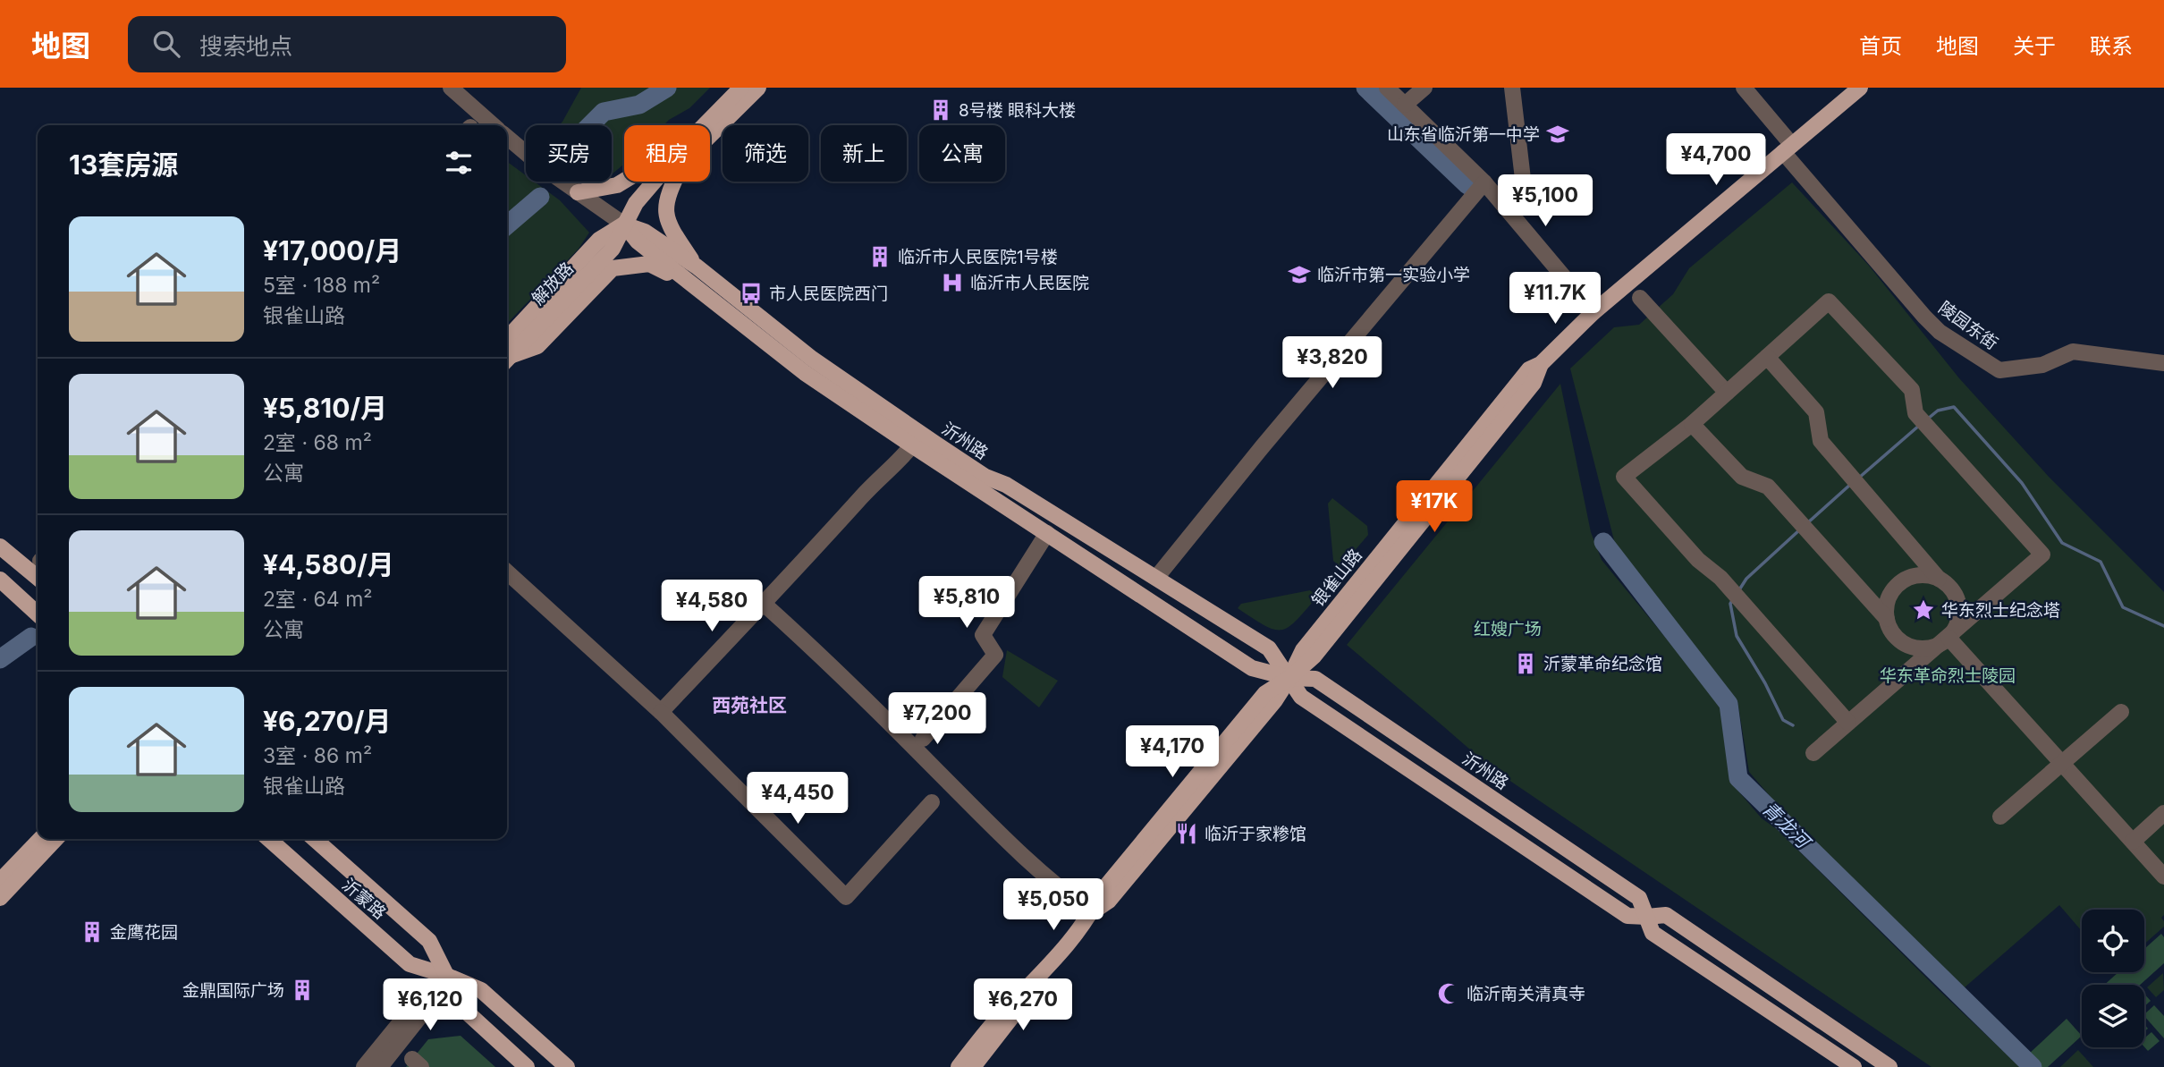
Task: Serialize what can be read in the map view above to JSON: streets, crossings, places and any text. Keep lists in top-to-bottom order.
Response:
{
  "streets": {
    "main road": [
      "解放路",
      "沂州路",
      "银雀山路",
      "沂蒙路"
    ],
    "street": ["陵园东街"]
  },
  "crossings": [
    ["解放路", "沂州路"],
    ["陵园东街", "银雀山路"],
    ["沂州路", "银雀山路"]
  ],
  "districts": ["西苑社区"],
  "water": ["青龙河"],
  "parks": ["红嫂广场", "华东革命烈士陵园"],
  "places": {
    "building": [
      "8号楼 眼科大楼",
      "临沂市人民医院1号楼",
      "沂蒙革命纪念馆",
      "金鹰花园",
      "金鼎国际广场"
    ],
    "school or university": ["山东省临沂第一中学", "临沂市第一实验小学"],
    "hospital": ["临沂市人民医院"],
    "bus stop": ["市人民医院西门"],
    "place": ["华东烈士纪念塔"],
    "restaurant": ["临沂于家糁馆"],
    "mosque": ["临沂南关清真寺"]
  },
  "page": {
    "header": "地图",
    "search": "搜索地点",
    "nav": [
      "首页",
      "地图",
      "关于",
      "联系"
    ],
    "chip": [
      "买房",
      "租房",
      "筛选",
      "新上",
      "公寓"
    ],
    "heading": "13套房源",
    "price": [
      "¥4,700",
      "¥5,100",
      "¥11.7K",
      "¥3,820",
      "¥17K",
      "¥5,810",
      "¥4,580",
      "¥7,200",
      "¥4,170",
      "¥4,450",
      "¥5,050",
      "¥6,120",
      "¥6,270"
    ],
    "list": [
      {
        "name": "¥17,000/月",
        "note": "5室 · 188 m² · 银雀山路"
      },
      {
        "name": "¥5,810/月",
        "note": "2室 · 68 m² · 公寓"
      },
      {
        "name": "¥4,580/月",
        "note": "2室 · 64 m² · 公寓"
      },
      {
        "name": "¥6,270/月",
        "note": "3室 · 86 m² · 银雀山路"
      }
    ]
  }
}
